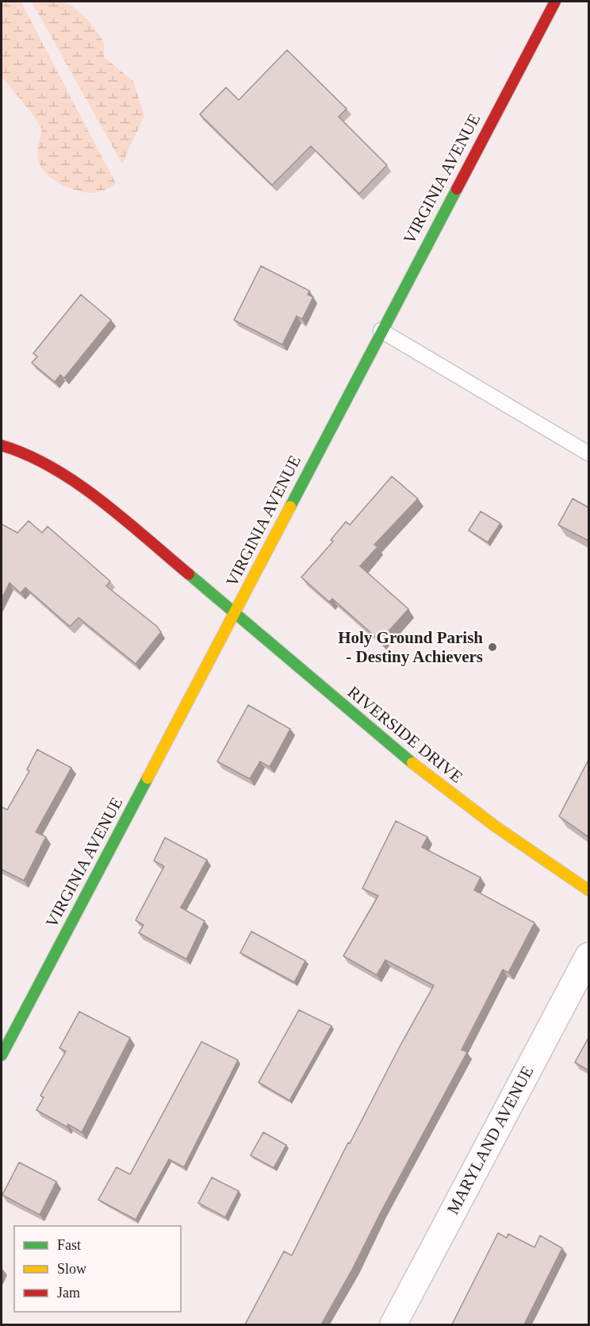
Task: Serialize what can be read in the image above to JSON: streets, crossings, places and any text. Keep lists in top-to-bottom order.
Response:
{
  "streets": {
    "street": ["VIRGINIA AVENUE", "RIVERSIDE DRIVE", "MARYLAND AVENUE"]
  },
  "crossings": [
    ["VIRGINIA AVENUE", "RIVERSIDE DRIVE"]
  ],
  "places": ["Holy Ground Parish - Destiny Achievers"],
  "legend": ["Fast", "Slow", "Jam"]
}
